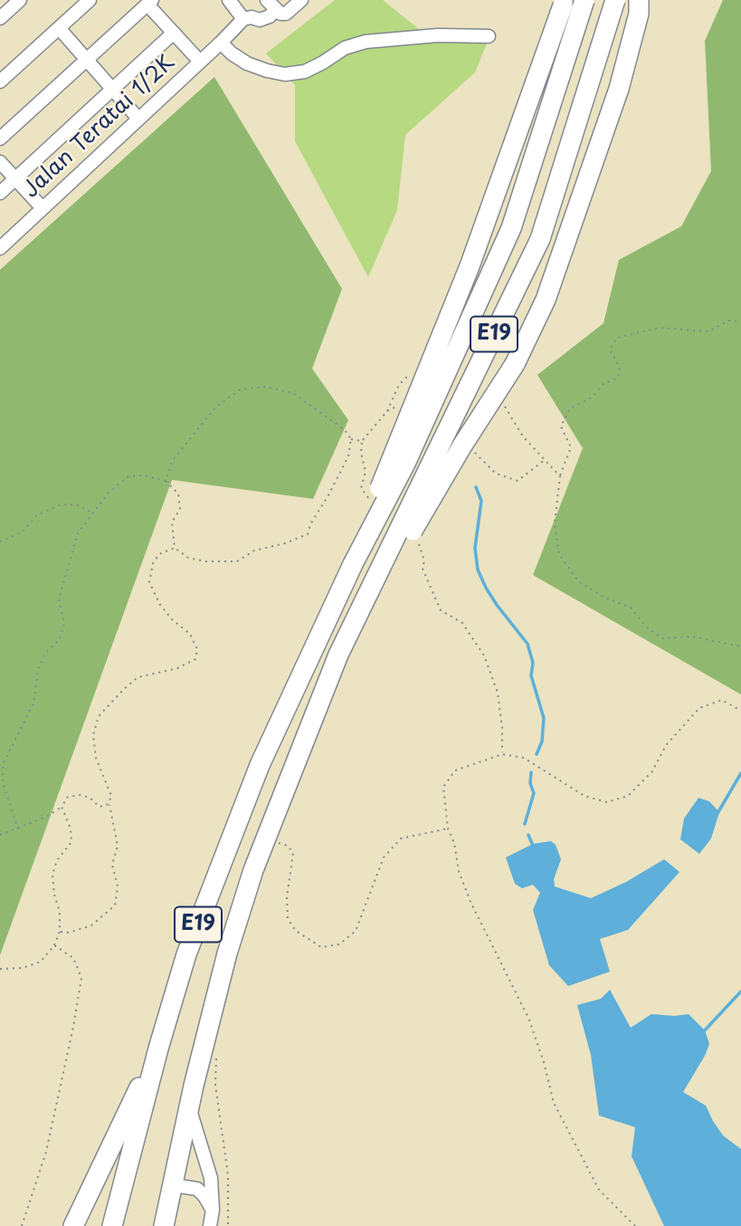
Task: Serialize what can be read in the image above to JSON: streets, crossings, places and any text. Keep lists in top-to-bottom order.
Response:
{
  "streets": {
    "highway": ["E19"],
    "street": ["Jalan Teratai 1/2K"]
  }
}
